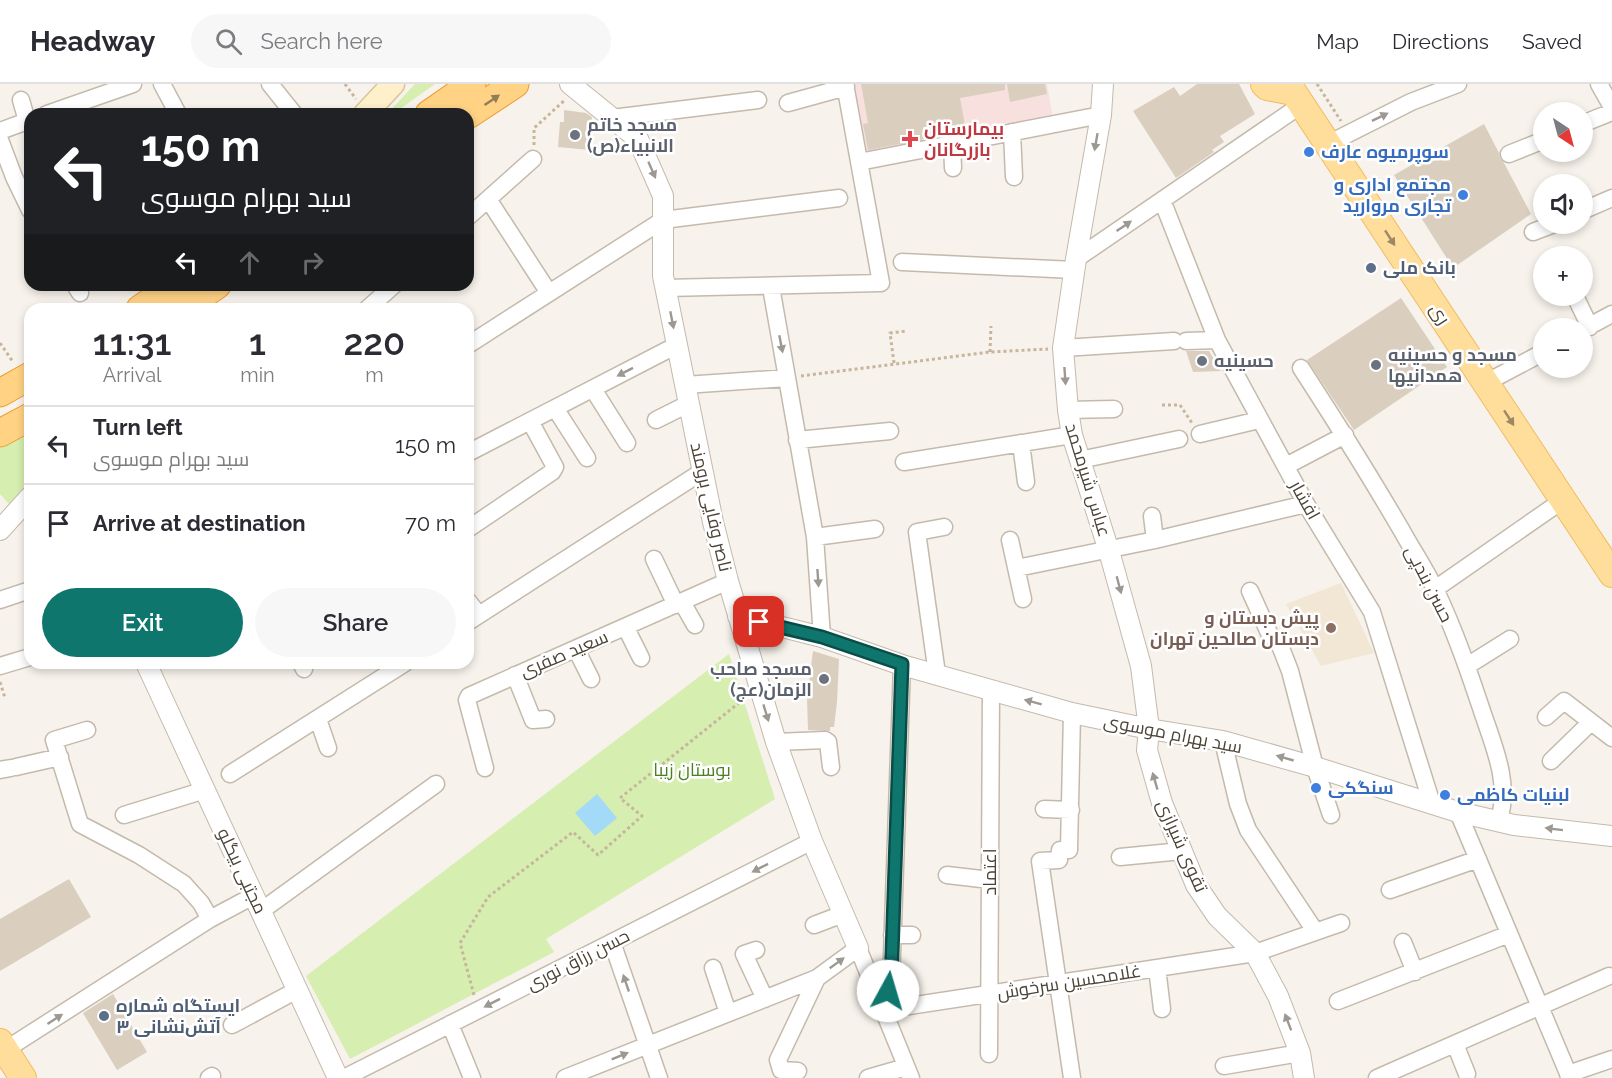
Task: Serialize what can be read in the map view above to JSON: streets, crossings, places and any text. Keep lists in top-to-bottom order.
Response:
{
  "streets": {
    "main road": ["ری"],
    "street": [
      "عباس شیرمحمد",
      "افشار",
      "ناصر وفایی برومند",
      "حسن بندپی",
      "سعید صفری",
      "سید بهرام موسوی",
      "تقوی شیرازی",
      "مجتبی بیگلو",
      "اعتماد",
      "حسن رزاق نوری",
      "غلامحسین سرخوش"
    ]
  },
  "crossings": [
    ["عباس شیرمحمد", "سید بهرام موسوی"],
    ["عباس شیرمحمد", "تقوی شیرازی"],
    ["افشار", "سید بهرام موسوی"],
    ["ناصر وفایی برومند", "سعید صفری"],
    ["ناصر وفایی برومند", "سید بهرام موسوی"],
    ["ناصر وفایی برومند", "حسن رزاق نوری"],
    ["حسن بندپی", "سید بهرام موسوی"],
    ["سید بهرام موسوی", "تقوی شیرازی"],
    ["سید بهرام موسوی", "اعتماد"],
    ["تقوی شیرازی", "غلامحسین سرخوش"],
    ["اعتماد", "غلامحسین سرخوش"]
  ],
  "one_way": ["ری"],
  "parks": ["بوستان زیبا"],
  "places": {
    "other": [
      "مسجد خاتم الانبیاء(ص)",
      "سوپرمیوه عارف",
      "مجتمع اداری و تجاری مروارید",
      "بانک ملی",
      "حسینیه",
      "مسجد و حسینیه همدانیها",
      "پیش دبستان و دبستان صالحین تهران",
      "مسجد صاحب الزمان(عج)",
      "سنگکی",
      "لبنیات کاظمی",
      "ایستگاه شماره ۳ آتش‌نشانی"
    ],
    "health": ["بیمارستان بازرگانان"]
  },
  "north": "bottom right",
  "page": {
    "header": "Headway",
    "search": "Search here",
    "nav": ["Map", "Directions", "Saved"],
    "map_buttons": ["+", "−"],
    "turn": ["150 m", "سید بهرام موسوی"],
    "eta": [
      "11:31",
      "Arrival",
      "1",
      "min",
      "220",
      "m"
    ],
    "list": [
      {
        "name": "Turn left",
        "note": "سید بهرام موسوی",
        "value": "150 m"
      },
      {
        "name": "Arrive at destination",
        "value": "70 m"
      }
    ],
    "buttons": ["Exit", "Share"]
  }
}
